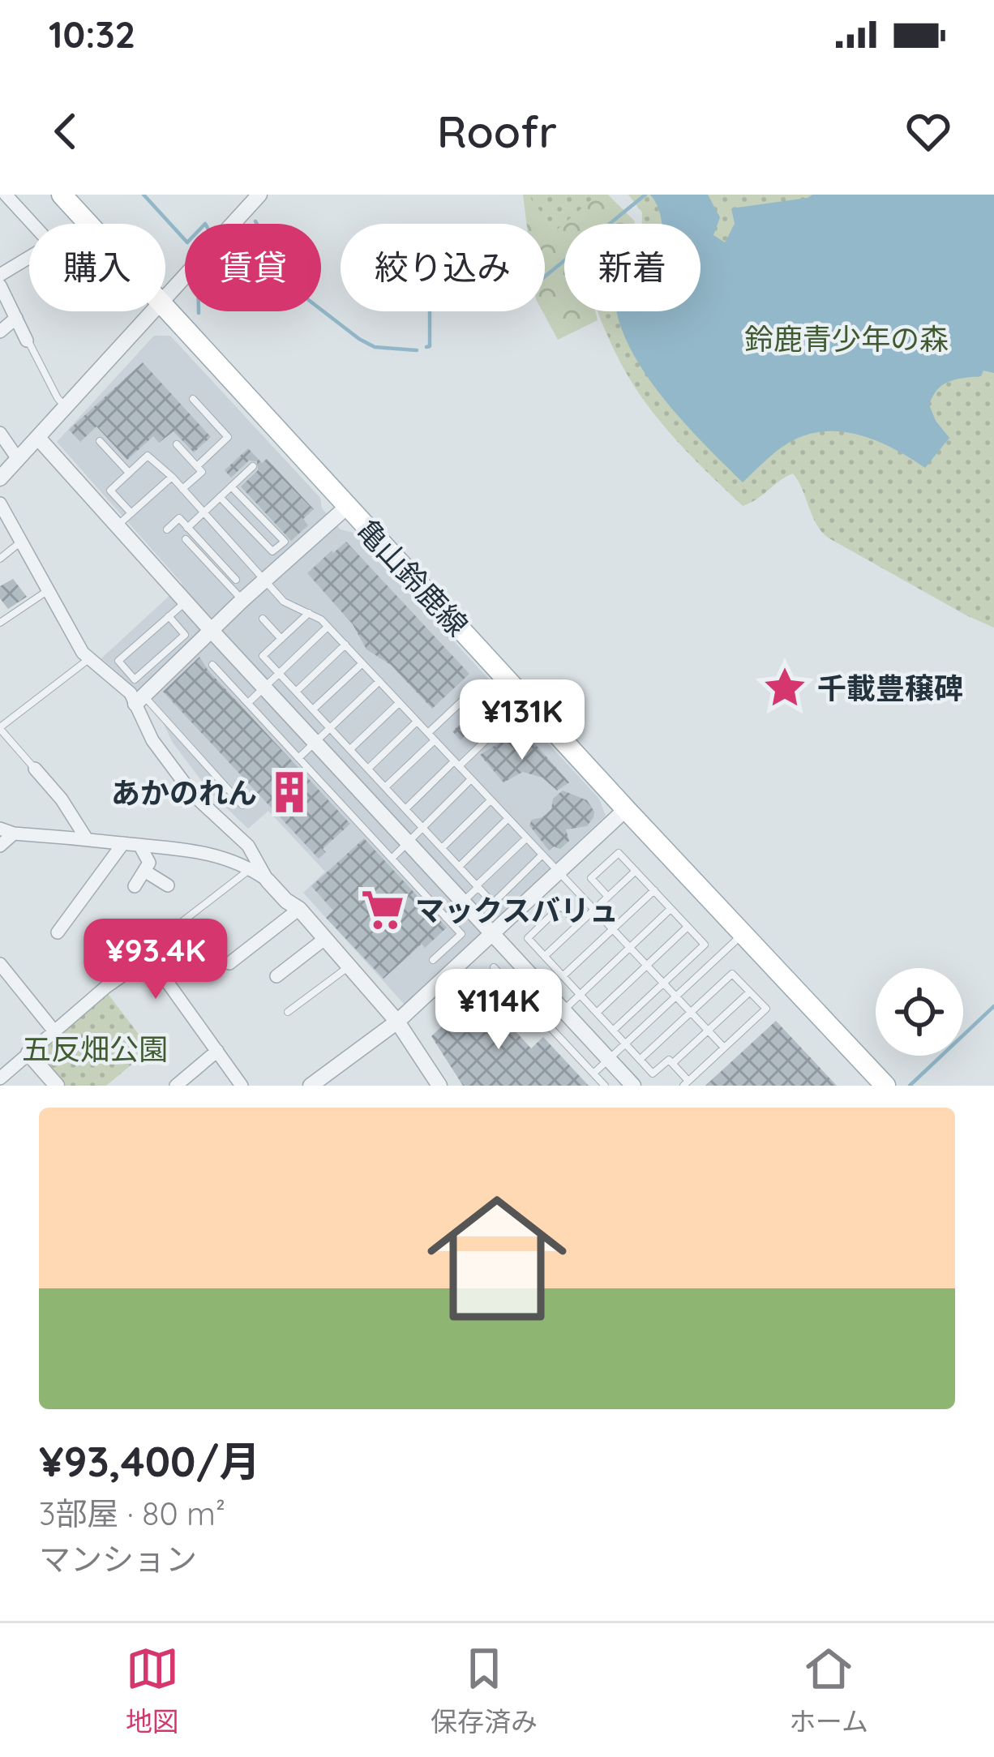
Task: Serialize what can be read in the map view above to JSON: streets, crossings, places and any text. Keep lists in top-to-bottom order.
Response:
{
  "streets": {
    "main road": ["亀山鈴鹿線"]
  },
  "parks": ["鈴鹿青少年の森", "五反畑公園"],
  "places": {
    "place": ["千載豊穣碑"],
    "building": ["あかのれん"],
    "supermarket": ["マックスバリュ"]
  },
  "page": {
    "status": "10:32",
    "header": "Roofr",
    "chip": [
      "購入",
      "賃貸",
      "絞り込み",
      "新着"
    ],
    "price": ["¥131K", "¥93.4K", "¥114K"],
    "list": [
      {
        "name": "¥93,400/月",
        "note": "3部屋 · 80 m² · マンション"
      }
    ],
    "tabs": ["地図", "保存済み", "ホーム"]
  }
}
